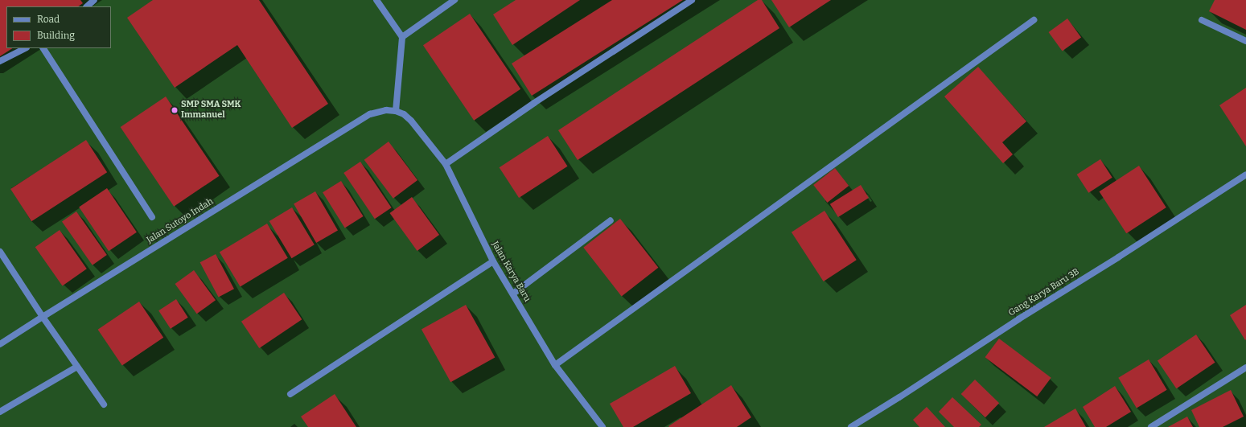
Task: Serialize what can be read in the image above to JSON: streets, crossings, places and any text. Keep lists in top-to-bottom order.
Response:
{
  "streets": {
    "street": ["Jalan Sutoyo Indah", "Jalan Karya Baru", "Gang Karya Baru 3B"]
  },
  "crossings": [
    ["Jalan Sutoyo Indah", "Jalan Karya Baru"]
  ],
  "places": ["SMP SMA SMK Immanuel"],
  "legend": ["Road", "Building"]
}
